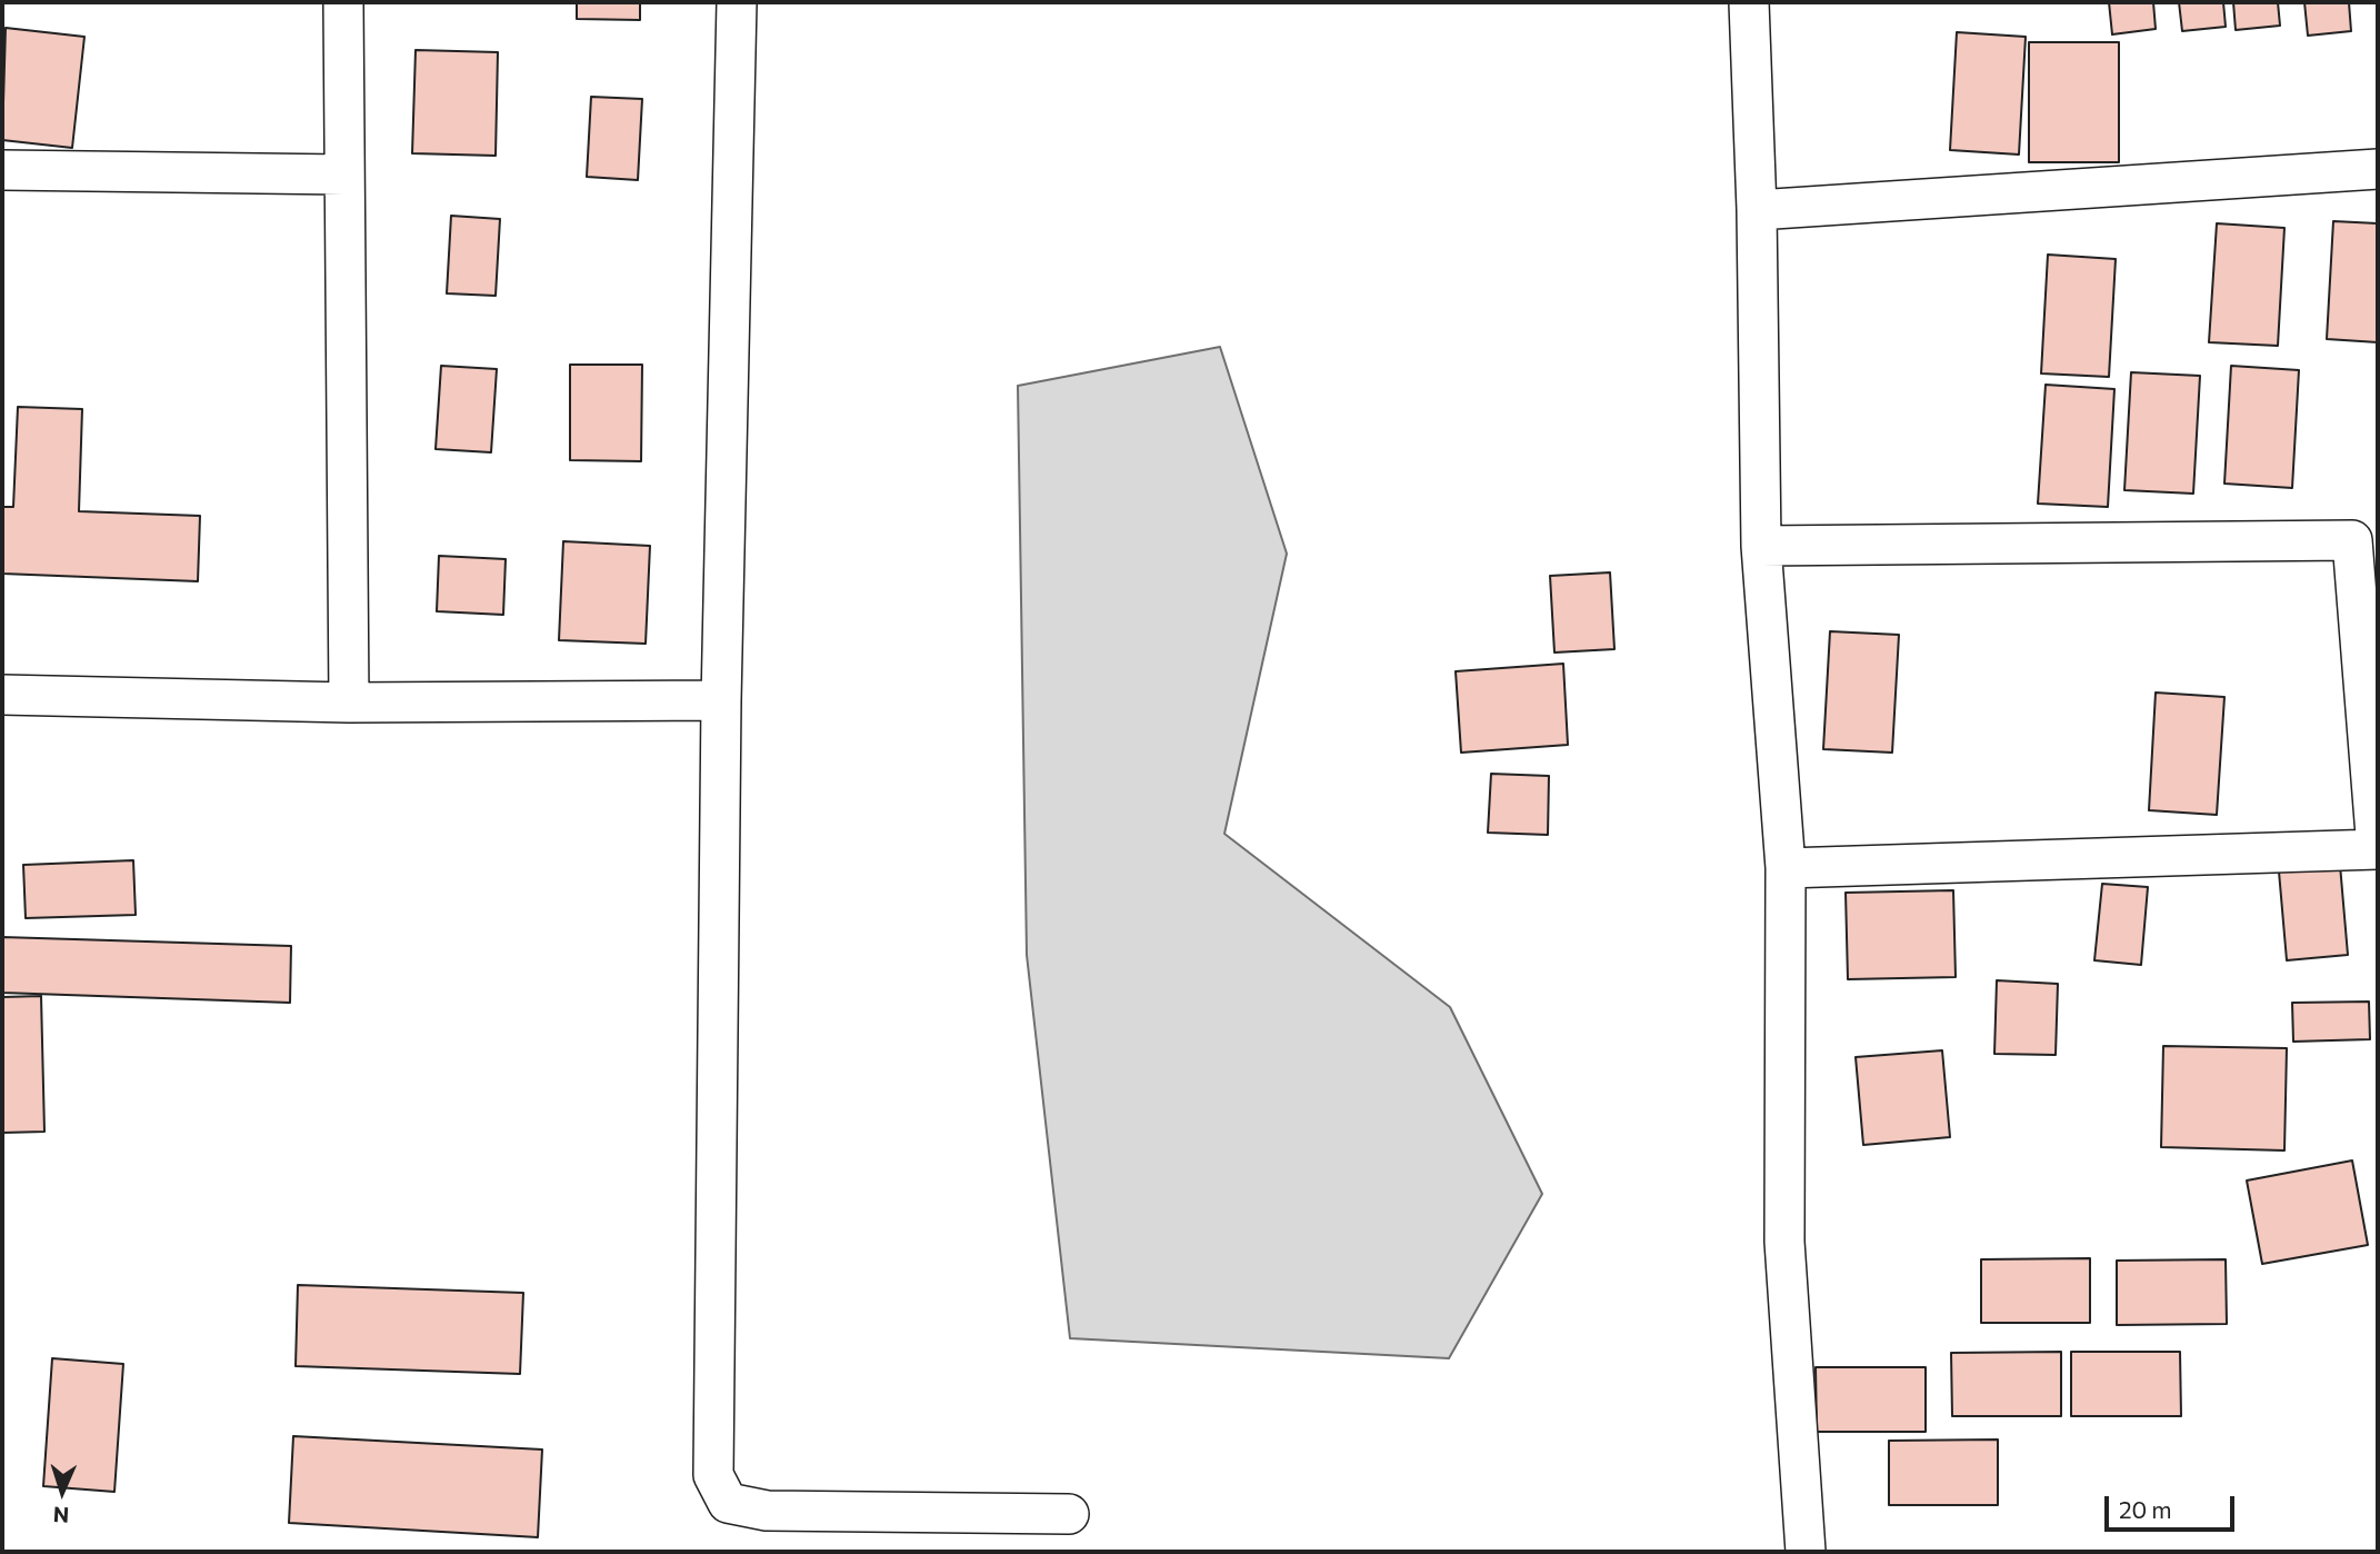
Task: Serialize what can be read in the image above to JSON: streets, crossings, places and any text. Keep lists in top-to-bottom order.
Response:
{
  "scale_bar": "20 m",
  "north": "bottom"
}
